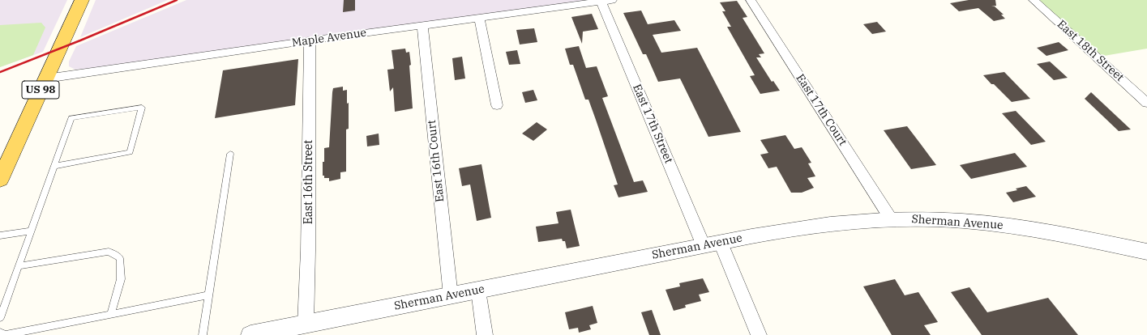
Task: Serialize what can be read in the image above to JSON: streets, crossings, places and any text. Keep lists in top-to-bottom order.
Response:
{
  "streets": {
    "main road": ["US 98"],
    "street": [
      "Maple Avenue",
      "East 18th Street",
      "East 17th Court",
      "East 17th Street",
      "East 16th Court",
      "East 16th Street",
      "Sherman Avenue"
    ]
  },
  "crossings": [
    ["Maple Avenue", "US 98"],
    ["Maple Avenue", "East 17th Street"],
    ["Maple Avenue", "East 16th Court"],
    ["Maple Avenue", "East 16th Street"],
    ["East 17th Court", "Sherman Avenue"],
    ["East 17th Street", "Sherman Avenue"],
    ["East 16th Court", "Sherman Avenue"],
    ["East 16th Street", "Sherman Avenue"]
  ]
}
